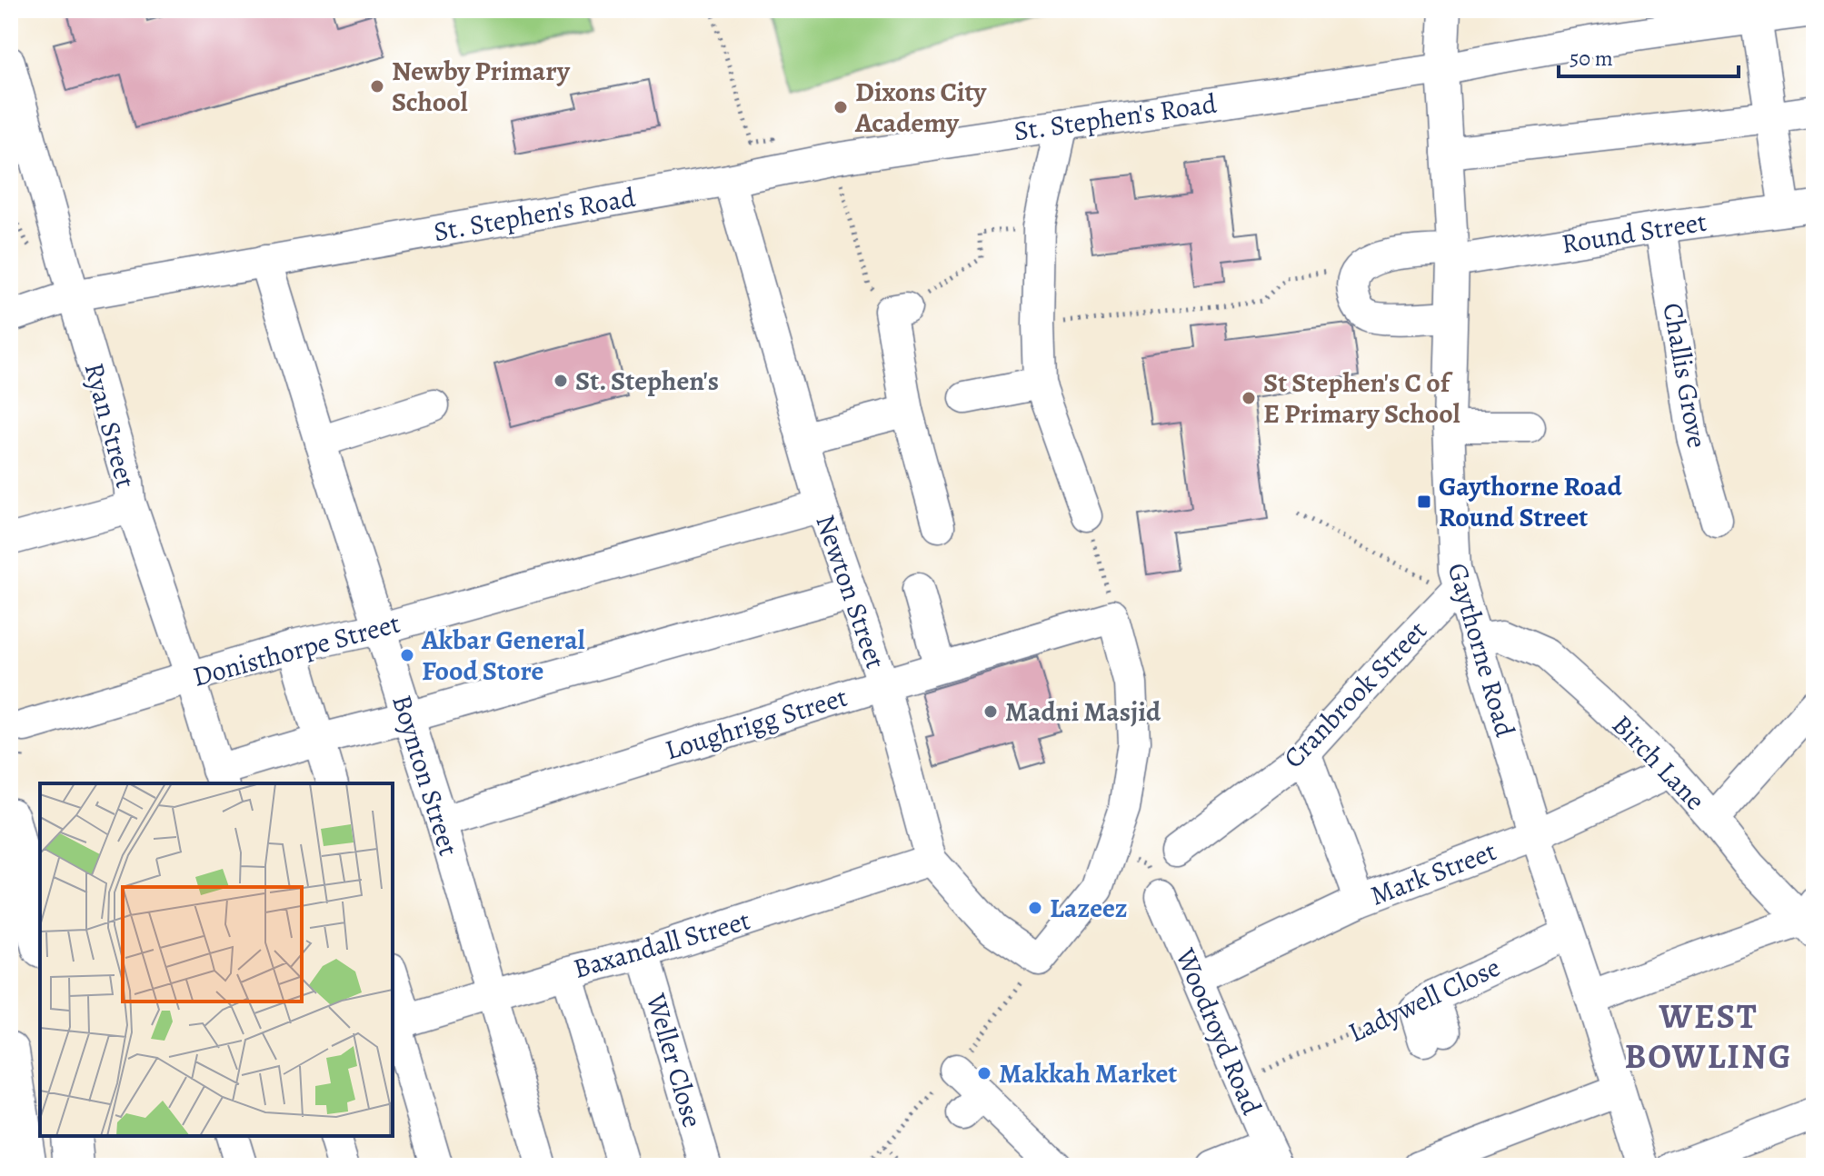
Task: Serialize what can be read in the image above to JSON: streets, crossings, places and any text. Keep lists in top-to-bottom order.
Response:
{
  "streets": {
    "street": [
      "St. Stephen's Road",
      "Round Street",
      "Challis Grove",
      "Ryan Street",
      "Newton Street",
      "Donisthorpe Street",
      "Gaythorne Road",
      "Cranbrook Street",
      "Loughrigg Street",
      "Birch Lane",
      "Boynton Street",
      "Mark Street",
      "Baxandall Street",
      "Ladywell Close",
      "Woodroyd Road",
      "Weller Close"
    ]
  },
  "crossings": [
    ["St. Stephen's Road", "Ryan Street"],
    ["St. Stephen's Road", "Newton Street"],
    ["St. Stephen's Road", "Gaythorne Road"],
    ["St. Stephen's Road", "Boynton Street"],
    ["Round Street", "Challis Grove"],
    ["Round Street", "Gaythorne Road"],
    ["Ryan Street", "Donisthorpe Street"],
    ["Newton Street", "Donisthorpe Street"],
    ["Newton Street", "Loughrigg Street"],
    ["Newton Street", "Baxandall Street"],
    ["Donisthorpe Street", "Boynton Street"],
    ["Gaythorne Road", "Cranbrook Street"],
    ["Gaythorne Road", "Birch Lane"],
    ["Gaythorne Road", "Mark Street"],
    ["Gaythorne Road", "Ladywell Close"],
    ["Loughrigg Street", "Boynton Street"],
    ["Birch Lane", "Mark Street"],
    ["Boynton Street", "Baxandall Street"],
    ["Mark Street", "Woodroyd Road"],
    ["Baxandall Street", "Weller Close"],
    ["Ladywell Close", "Woodroyd Road"]
  ],
  "districts": ["WEST BOWLING"],
  "places": {
    "other": [
      "Newby Primary School",
      "Dixons City Academy",
      "St. Stephen's",
      "St Stephen's C of E Primary School",
      "Akbar General Food Store",
      "Madni Masjid",
      "Lazeez",
      "Makkah Market"
    ],
    "transit": ["Gaythorne Road Round Street"]
  },
  "scale_bar": "50 m"
}
